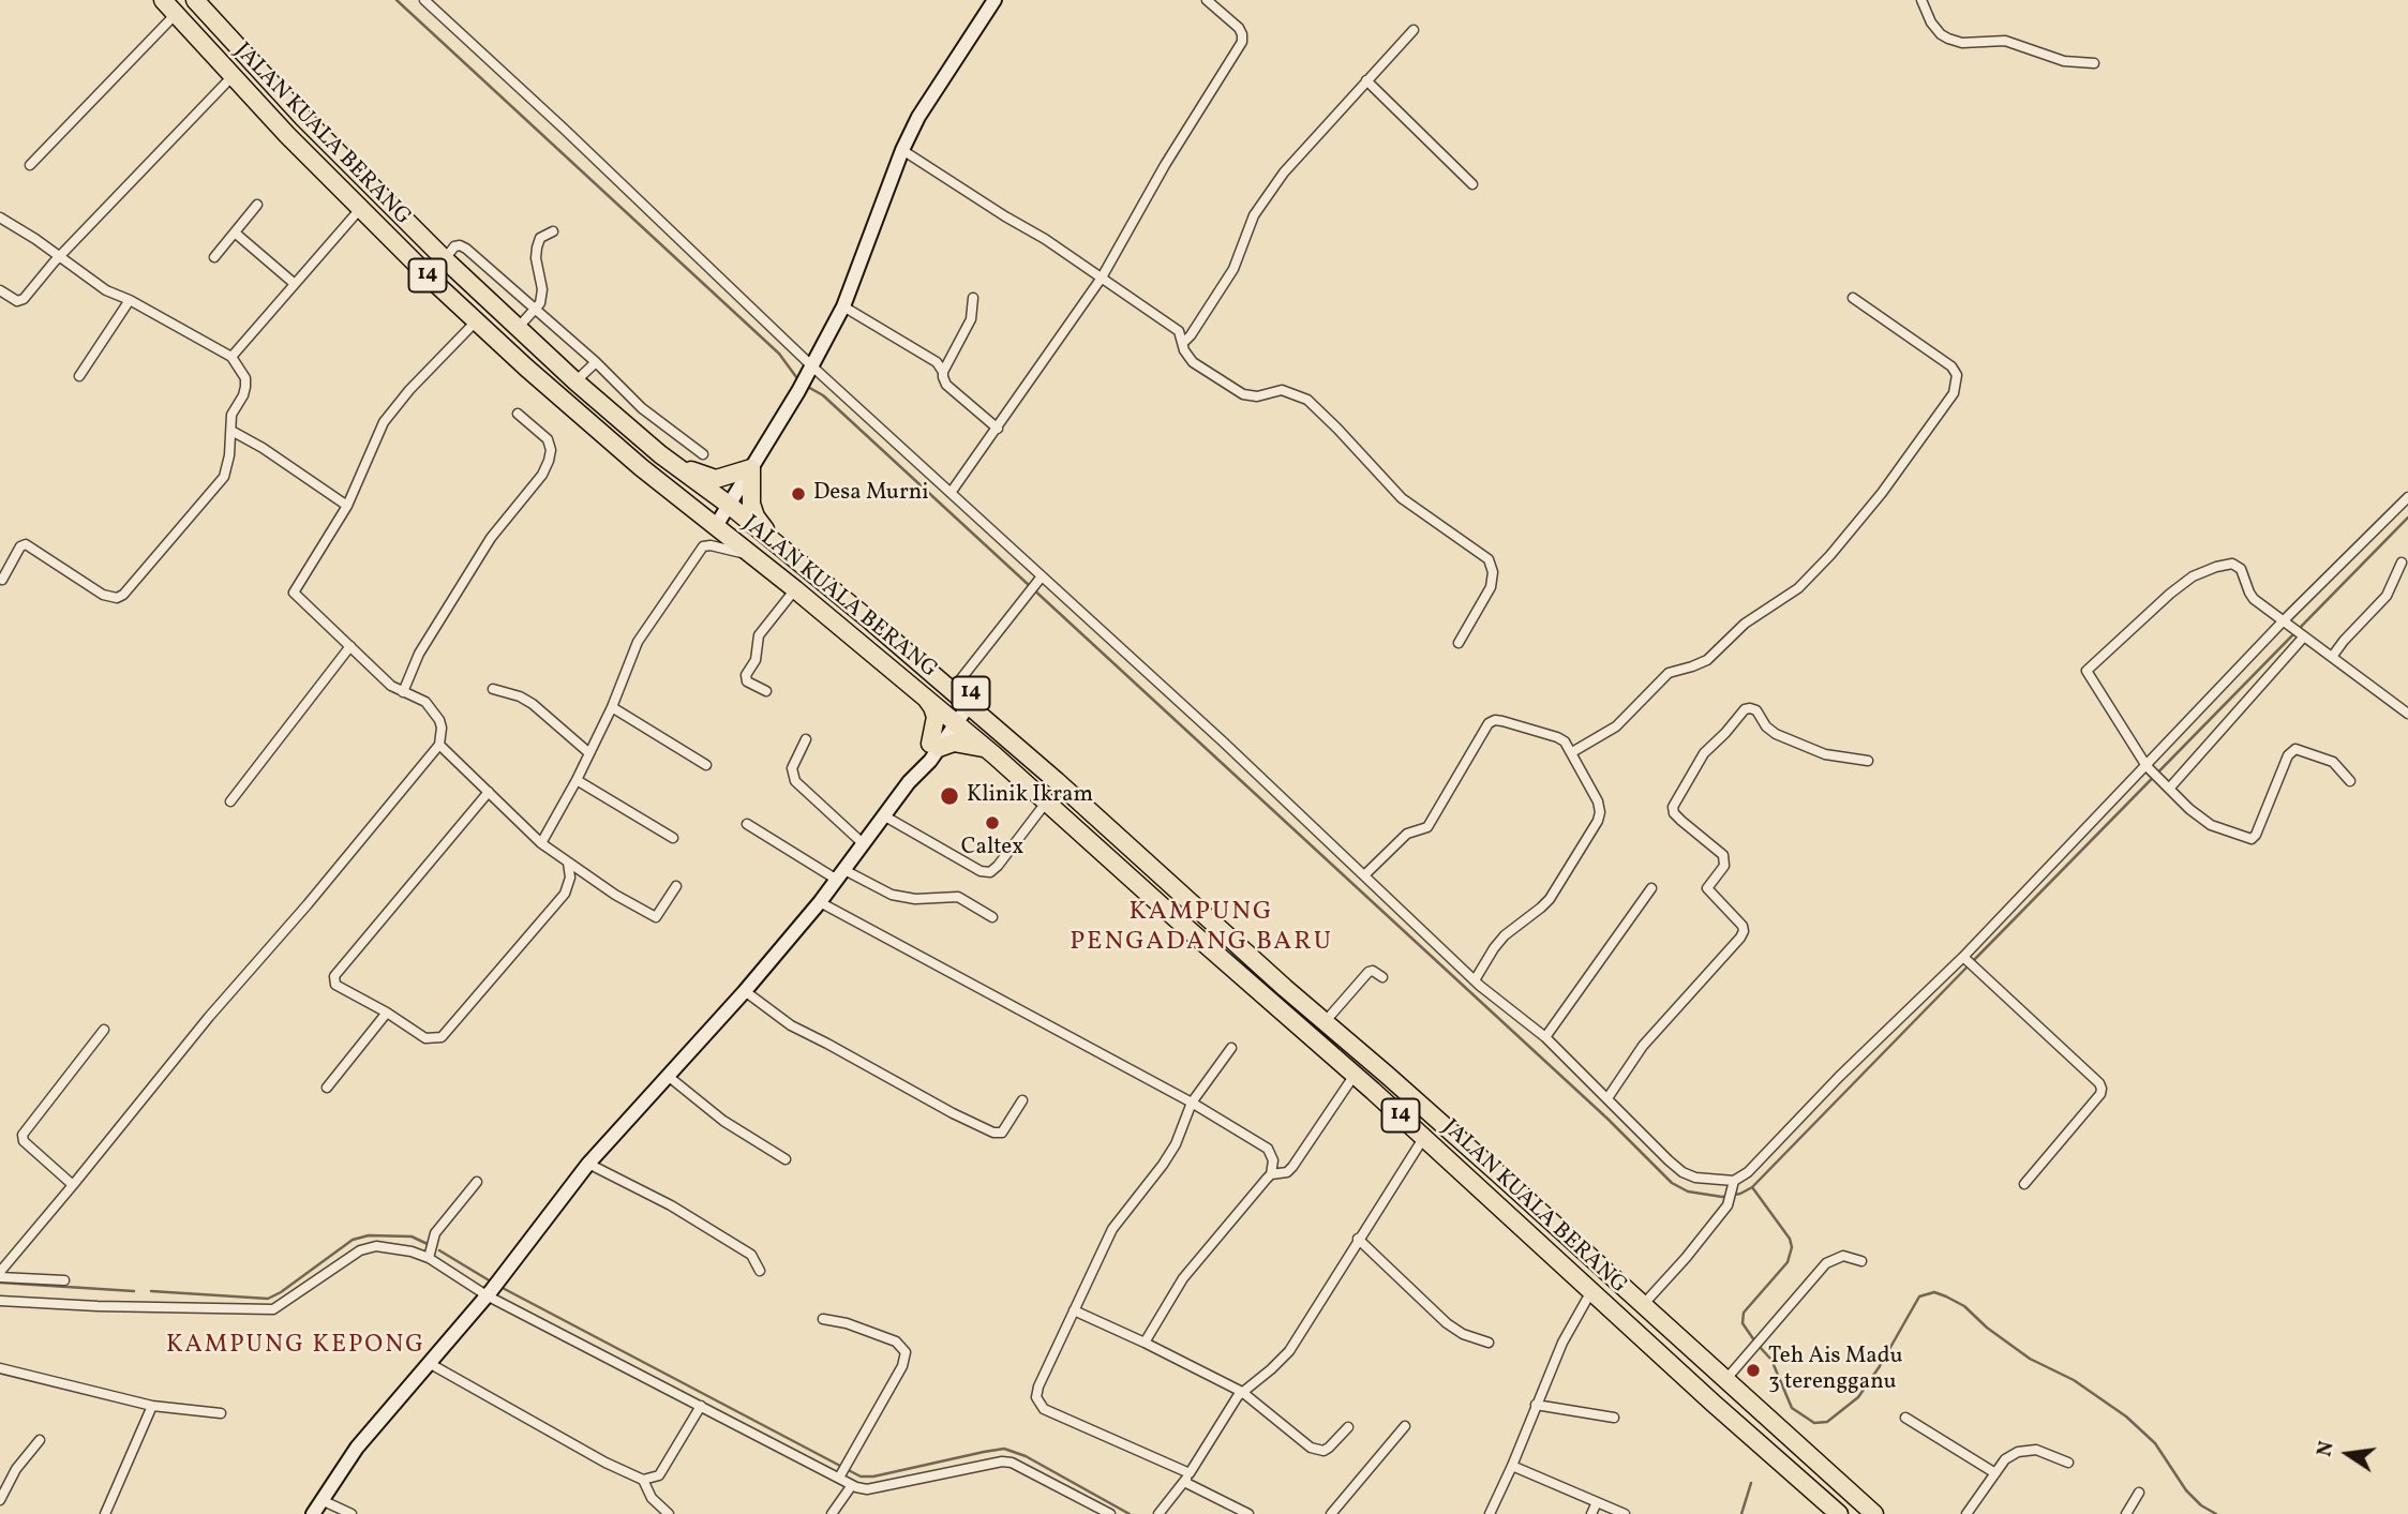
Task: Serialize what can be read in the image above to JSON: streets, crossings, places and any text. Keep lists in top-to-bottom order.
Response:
{
  "streets": {
    "highway": ["JALAN KUALA BERANG", "14"]
  },
  "districts": ["KAMPUNG PENGADANG BARU", "KAMPUNG KEPONG"],
  "places": [
    "Desa Murni",
    "Klinik Ikram",
    "Caltex",
    "Teh Ais Madu 3 terengganu"
  ],
  "north": "left"
}
